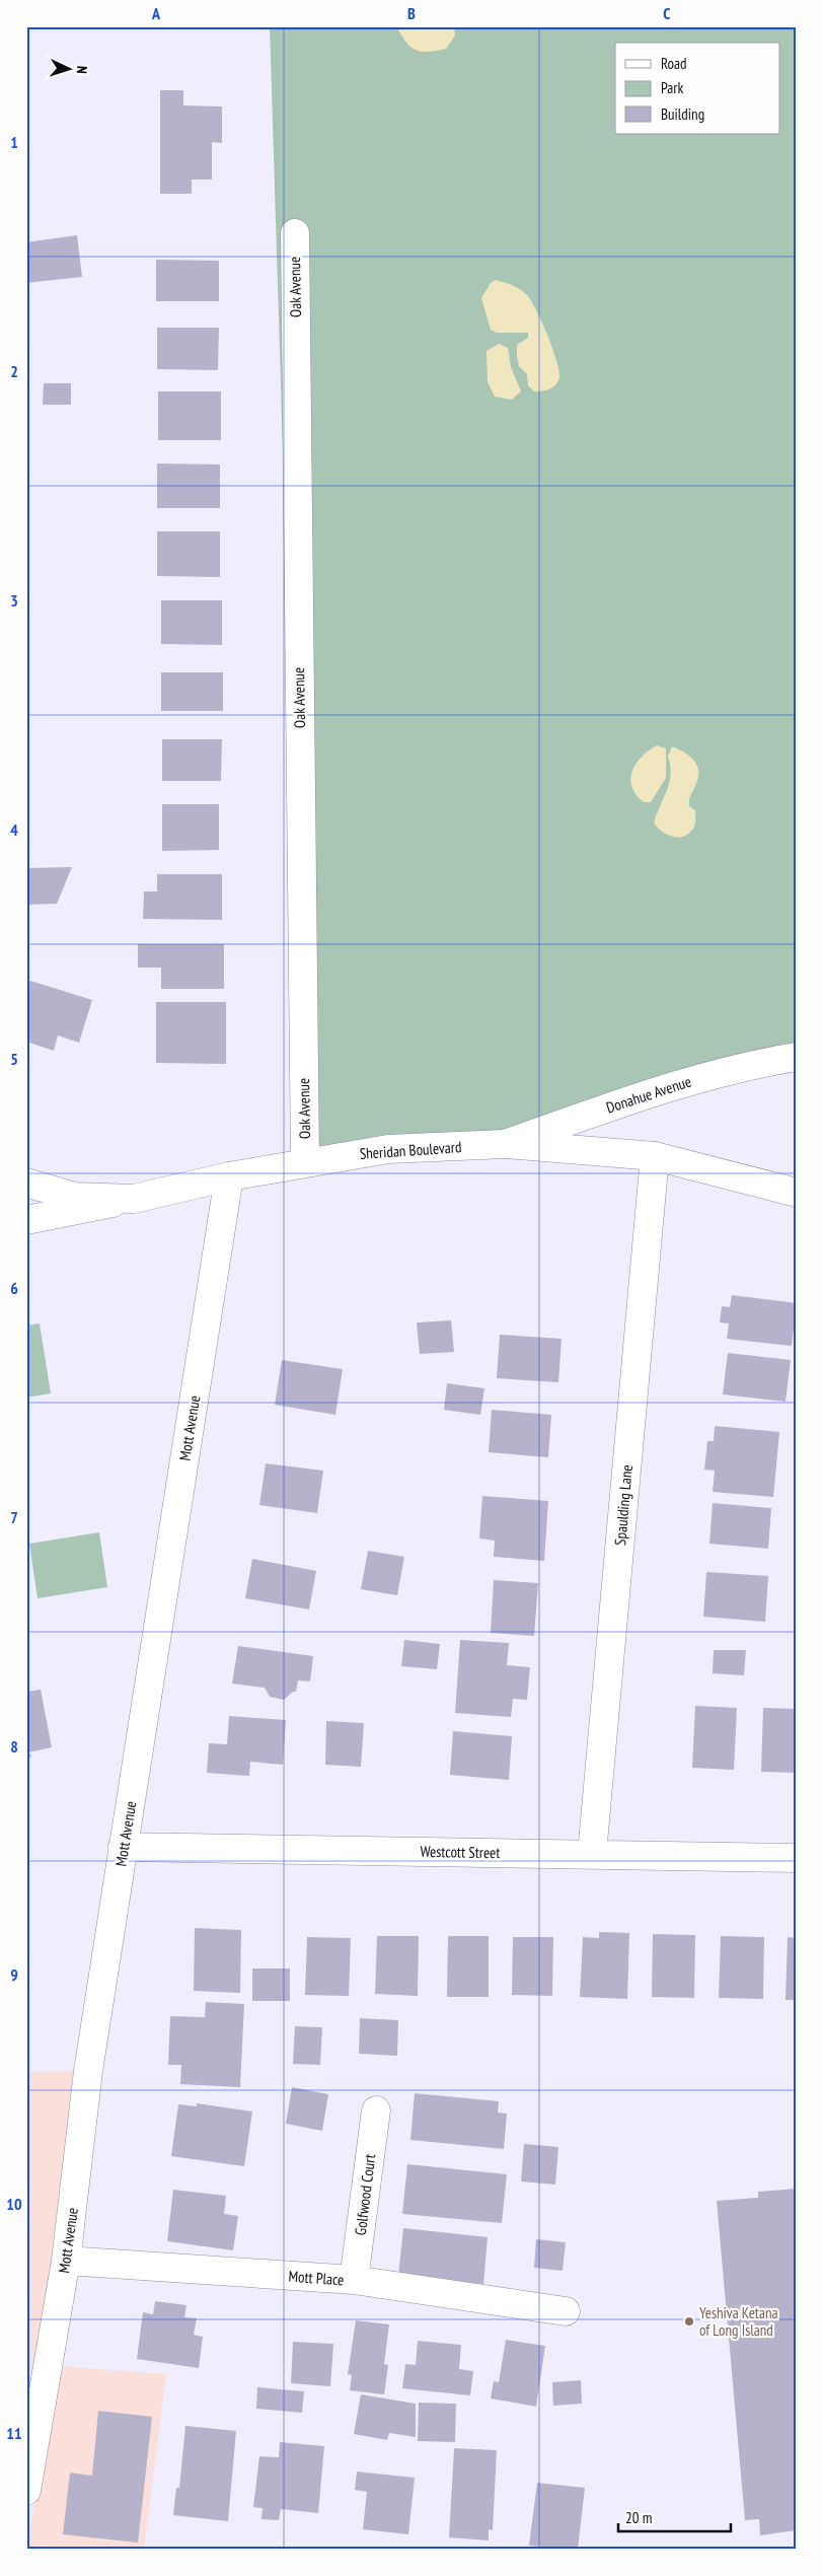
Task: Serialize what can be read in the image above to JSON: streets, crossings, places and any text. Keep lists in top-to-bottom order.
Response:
{
  "streets": {
    "street": [
      "Oak Avenue",
      "Donahue Avenue",
      "Sheridan Boulevard",
      "Mott Avenue",
      "Spaulding Lane",
      "Westcott Street",
      "Golfwood Court",
      "Mott Place"
    ]
  },
  "crossings": [
    ["Oak Avenue", "Sheridan Boulevard"],
    ["Donahue Avenue", "Sheridan Boulevard"],
    ["Sheridan Boulevard", "Mott Avenue"],
    ["Sheridan Boulevard", "Spaulding Lane"],
    ["Mott Avenue", "Westcott Street"],
    ["Mott Avenue", "Mott Place"],
    ["Spaulding Lane", "Westcott Street"],
    ["Golfwood Court", "Mott Place"]
  ],
  "places": ["Yeshiva Ketana of Long Island"],
  "legend": ["Road", "Park", "Building"],
  "scale_bar": "20 m",
  "north": "right",
  "grid": {
    "columns": ["A", "B", "C"],
    "rows": [
      "1",
      "2",
      "3",
      "4",
      "5",
      "6",
      "7",
      "8",
      "9",
      "10",
      "11"
    ]
  }
}
